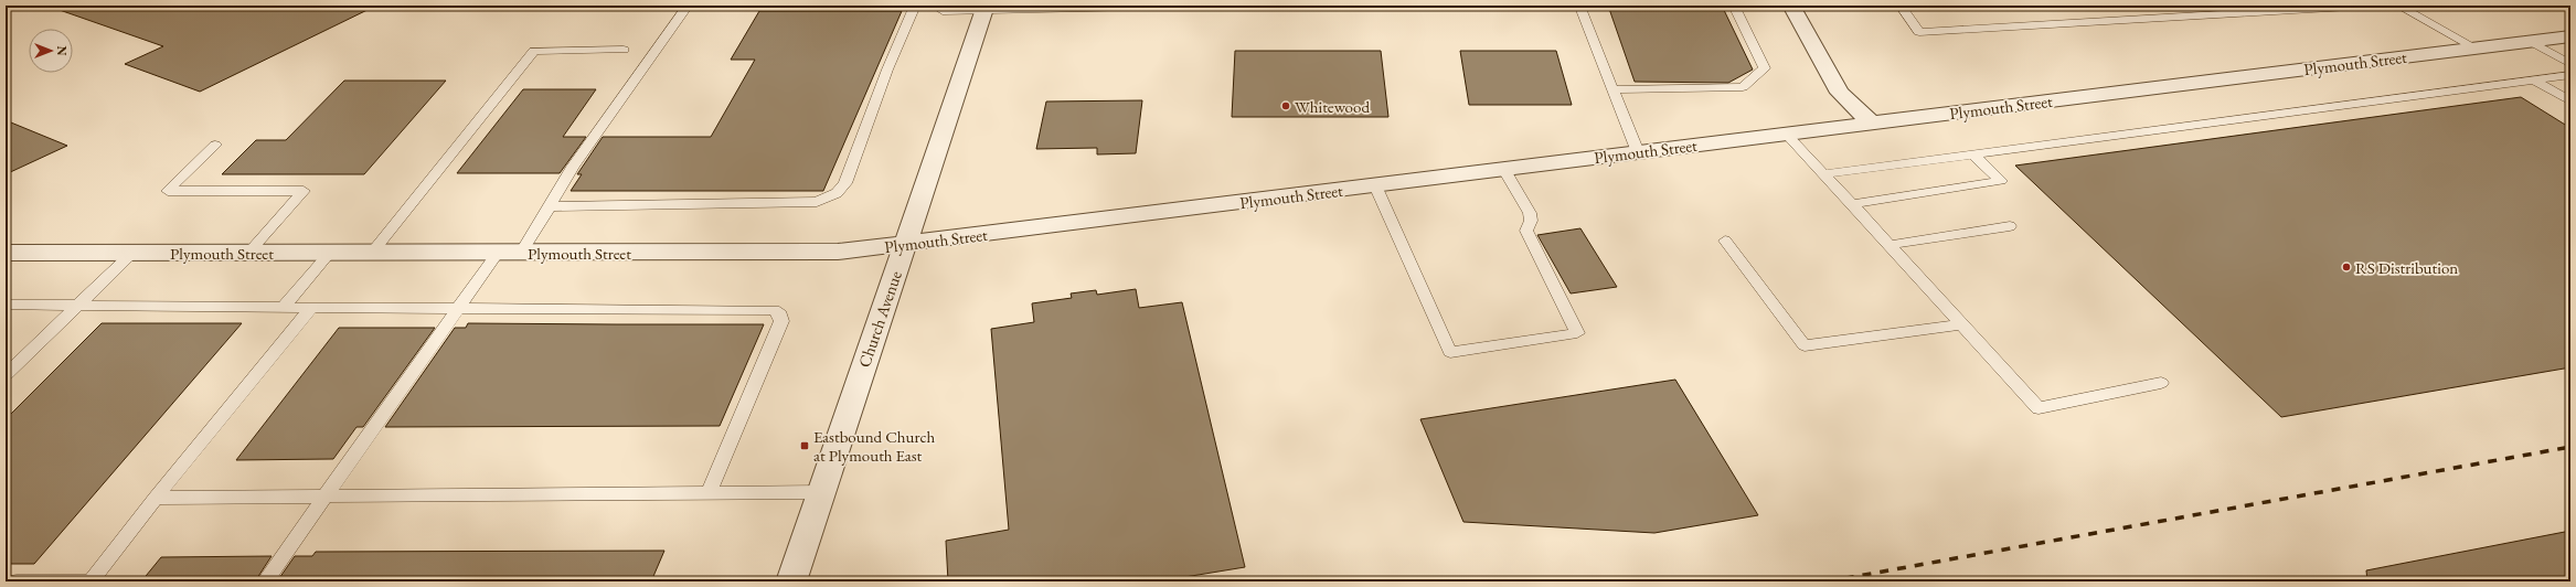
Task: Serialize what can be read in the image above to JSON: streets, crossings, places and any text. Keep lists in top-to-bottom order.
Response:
{
  "streets": {
    "street": ["Plymouth Street", "Church Avenue"]
  },
  "crossings": [
    ["Plymouth Street", "Church Avenue"]
  ],
  "places": {
    "other": ["Whitewood", "RS Distribution"],
    "transit": ["Eastbound Church at Plymouth East"]
  },
  "north": "right"
}
